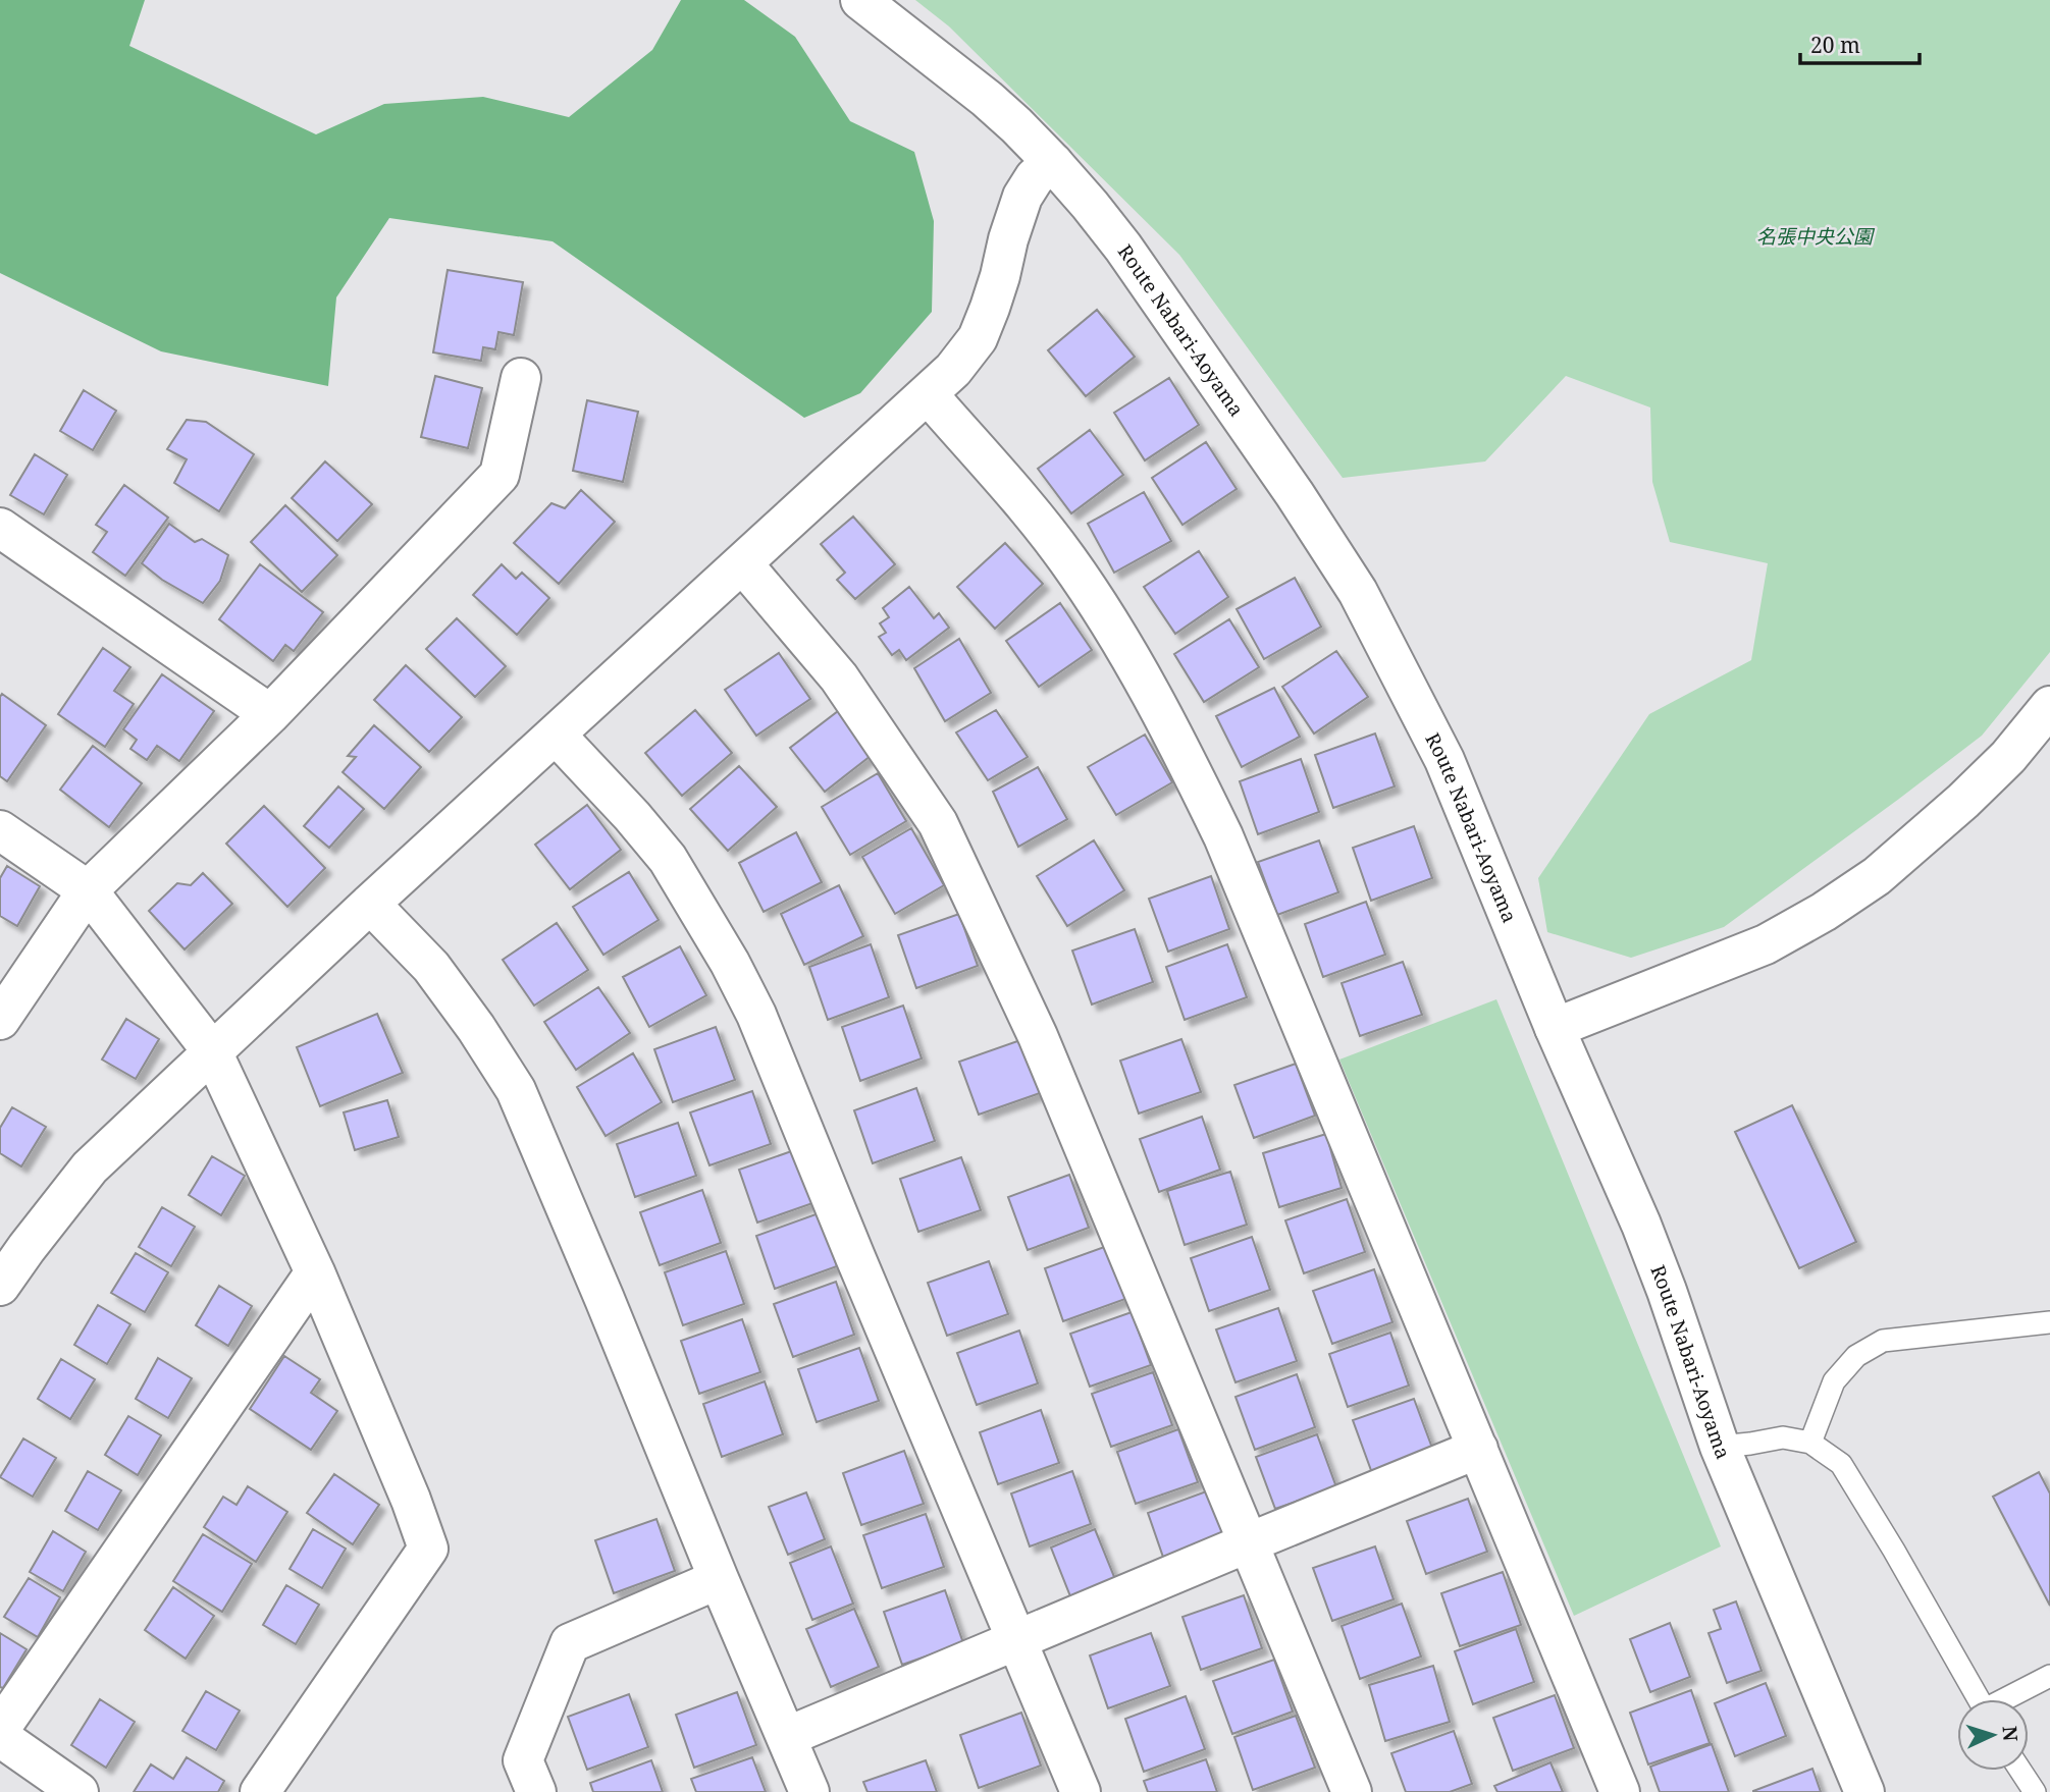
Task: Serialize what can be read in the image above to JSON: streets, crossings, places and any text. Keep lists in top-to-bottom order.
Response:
{
  "streets": {
    "street": ["Route Nabari-Aoyama"]
  },
  "parks": ["名張中央公園"],
  "scale_bar": "20 m",
  "north": "right"
}
